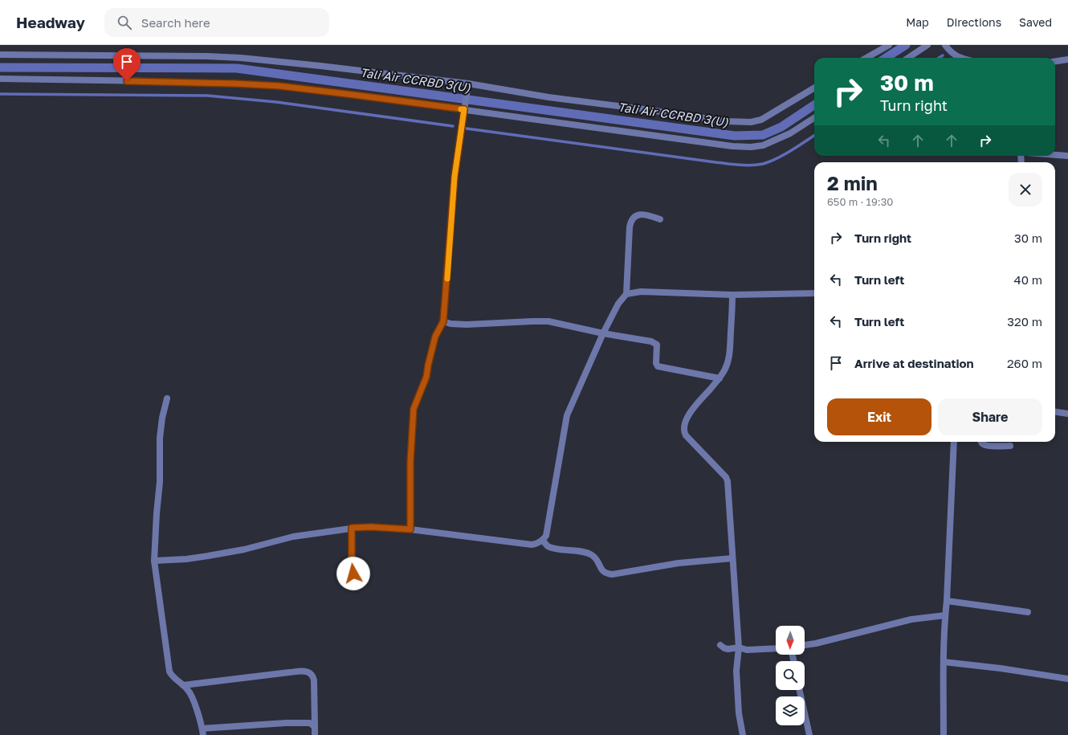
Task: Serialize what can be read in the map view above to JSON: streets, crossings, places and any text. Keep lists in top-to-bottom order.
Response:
{
  "water": ["Tali Air CCRBD 3(U)"],
  "north": "bottom",
  "page": {
    "header": "Headway",
    "search": "Search here",
    "nav": ["Map", "Directions", "Saved"],
    "turn": ["30 m", "Turn right"],
    "heading": ["2 min", "650 m · 19:30"],
    "list": [
      {
        "name": "Turn right",
        "value": "30 m"
      },
      {
        "name": "Turn left",
        "value": "40 m"
      },
      {
        "name": "Turn left",
        "value": "320 m"
      },
      {
        "name": "Arrive at destination",
        "value": "260 m"
      }
    ],
    "buttons": ["Exit", "Share"]
  }
}
